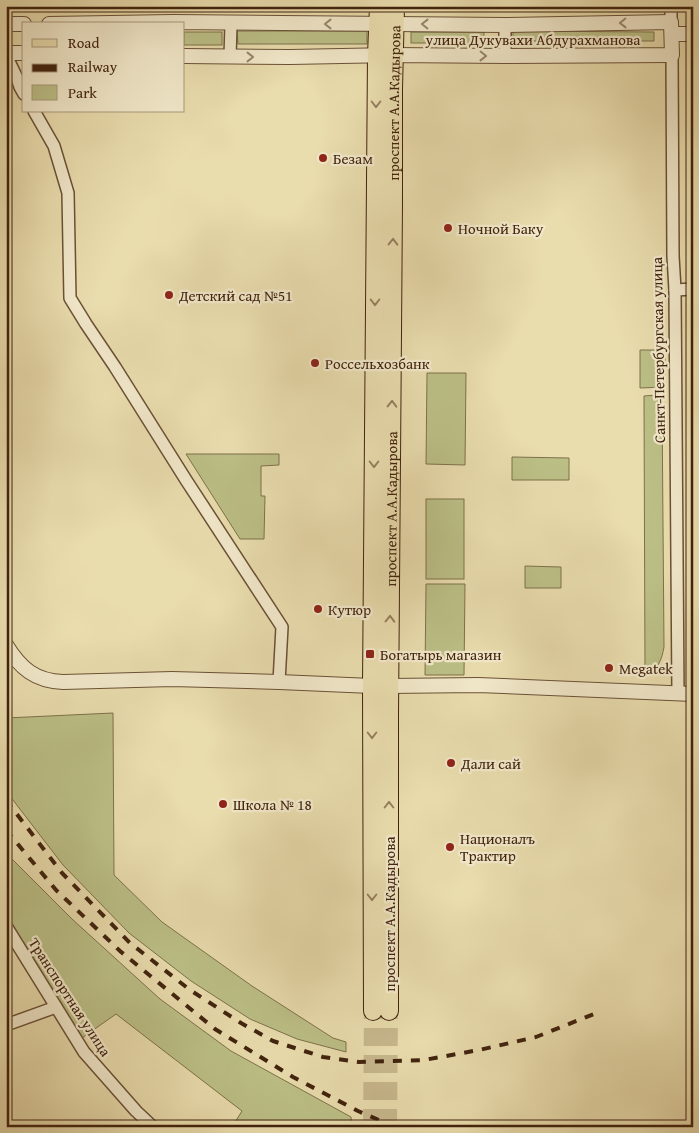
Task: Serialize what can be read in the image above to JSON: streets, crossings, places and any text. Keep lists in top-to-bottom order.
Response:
{
  "streets": {
    "main road": ["проспект А.А.Кадырова"],
    "street": ["улица Дукувахи Абдурахманова", "Санкт-Петербургская улица", "Транспортная улица"]
  },
  "crossings": [
    ["улица Дукувахи Абдурахманова", "проспект А.А.Кадырова"],
    ["улица Дукувахи Абдурахманова", "Санкт-Петербургская улица"]
  ],
  "places": {
    "other": [
      "Безам",
      "Ночной Баку",
      "Детский сад №51",
      "Россельхозбанк",
      "Кутюр",
      "Megatek",
      "Дали сай",
      "Школа № 18",
      "Националъ Трактир"
    ],
    "transit": ["Богатырь магазин"]
  },
  "legend": ["Road", "Railway", "Park"]
}
